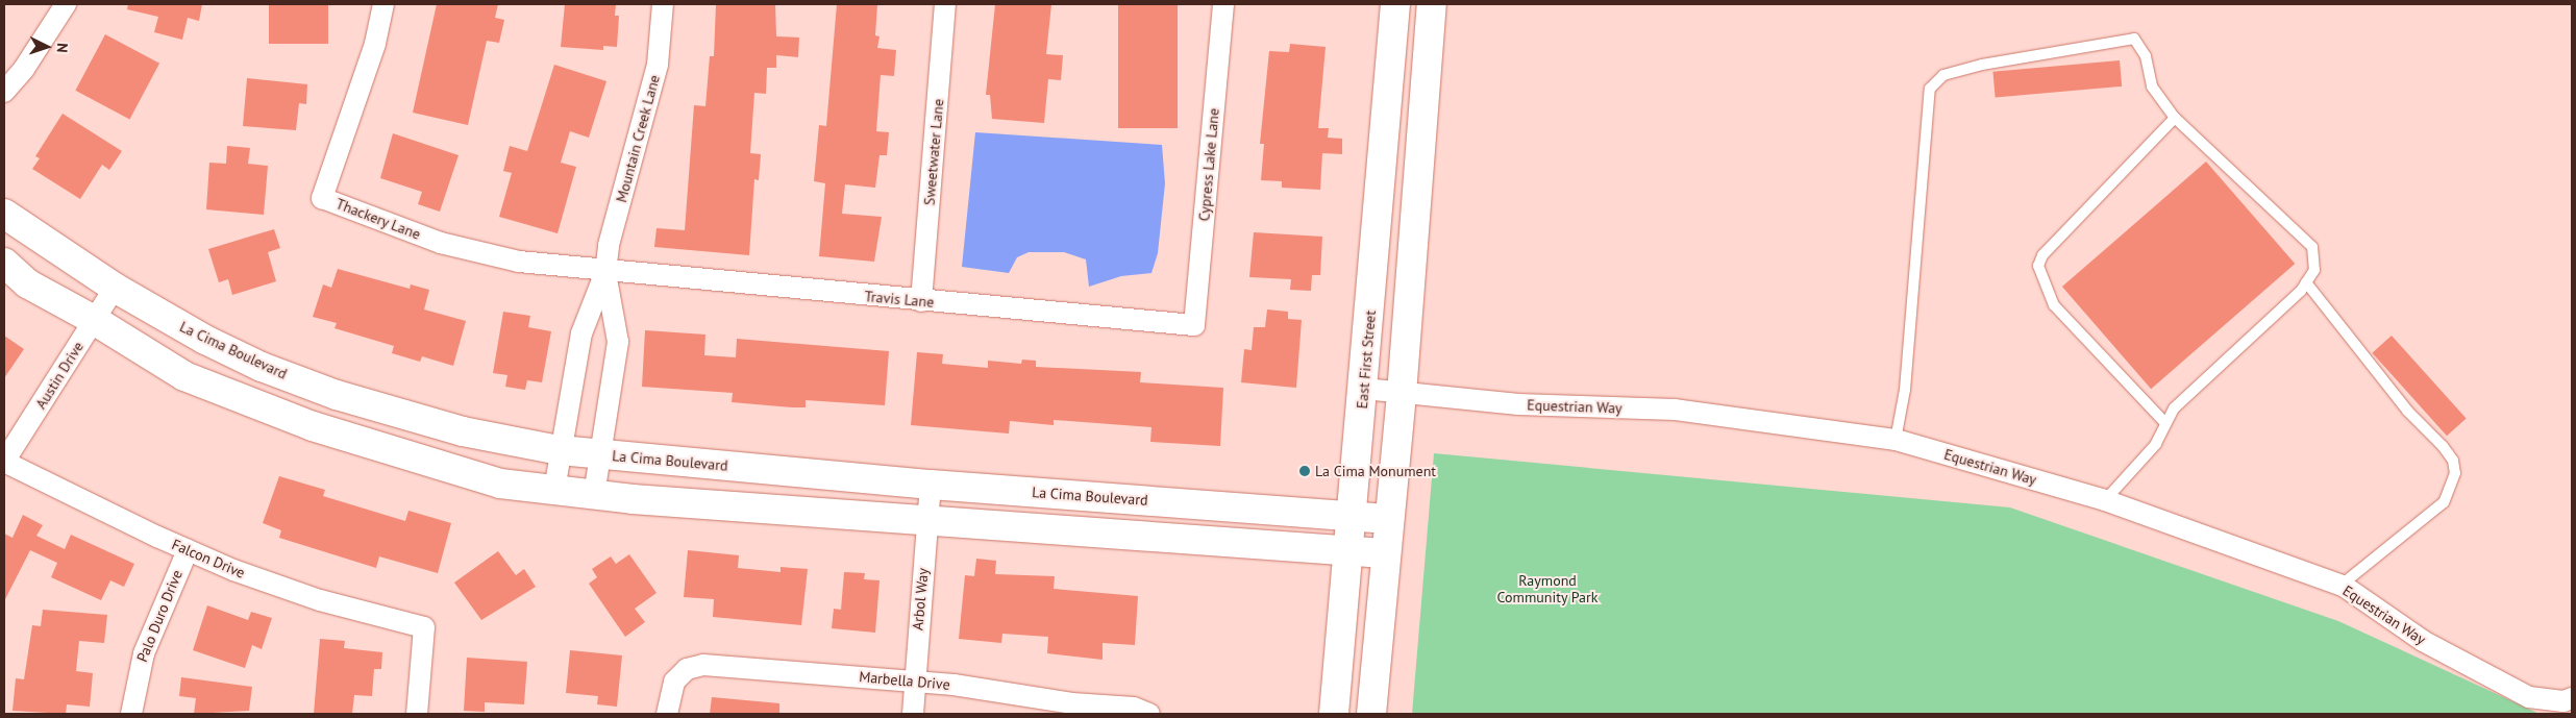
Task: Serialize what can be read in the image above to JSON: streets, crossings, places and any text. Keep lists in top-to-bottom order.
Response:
{
  "streets": {
    "street": [
      "Mountain Creek Lane",
      "Sweetwater Lane",
      "Cypress Lake Lane",
      "Thackery Lane",
      "Travis Lane",
      "La Cima Boulevard",
      "East First Street",
      "Austin Drive",
      "Equestrian Way",
      "Falcon Drive",
      "Arbol Way",
      "Palo Duro Drive",
      "Marbella Drive"
    ]
  },
  "crossings": [
    ["Mountain Creek Lane", "Thackery Lane"],
    ["Mountain Creek Lane", "Travis Lane"],
    ["Mountain Creek Lane", "La Cima Boulevard"],
    ["Sweetwater Lane", "Travis Lane"],
    ["Cypress Lake Lane", "Travis Lane"],
    ["Thackery Lane", "Travis Lane"],
    ["La Cima Boulevard", "East First Street"],
    ["La Cima Boulevard", "Austin Drive"],
    ["La Cima Boulevard", "Arbol Way"],
    ["East First Street", "Equestrian Way"],
    ["Austin Drive", "Falcon Drive"],
    ["Falcon Drive", "Palo Duro Drive"],
    ["Arbol Way", "Marbella Drive"]
  ],
  "parks": ["Raymond Community Park"],
  "places": ["La Cima Monument"],
  "north": "right"
}
